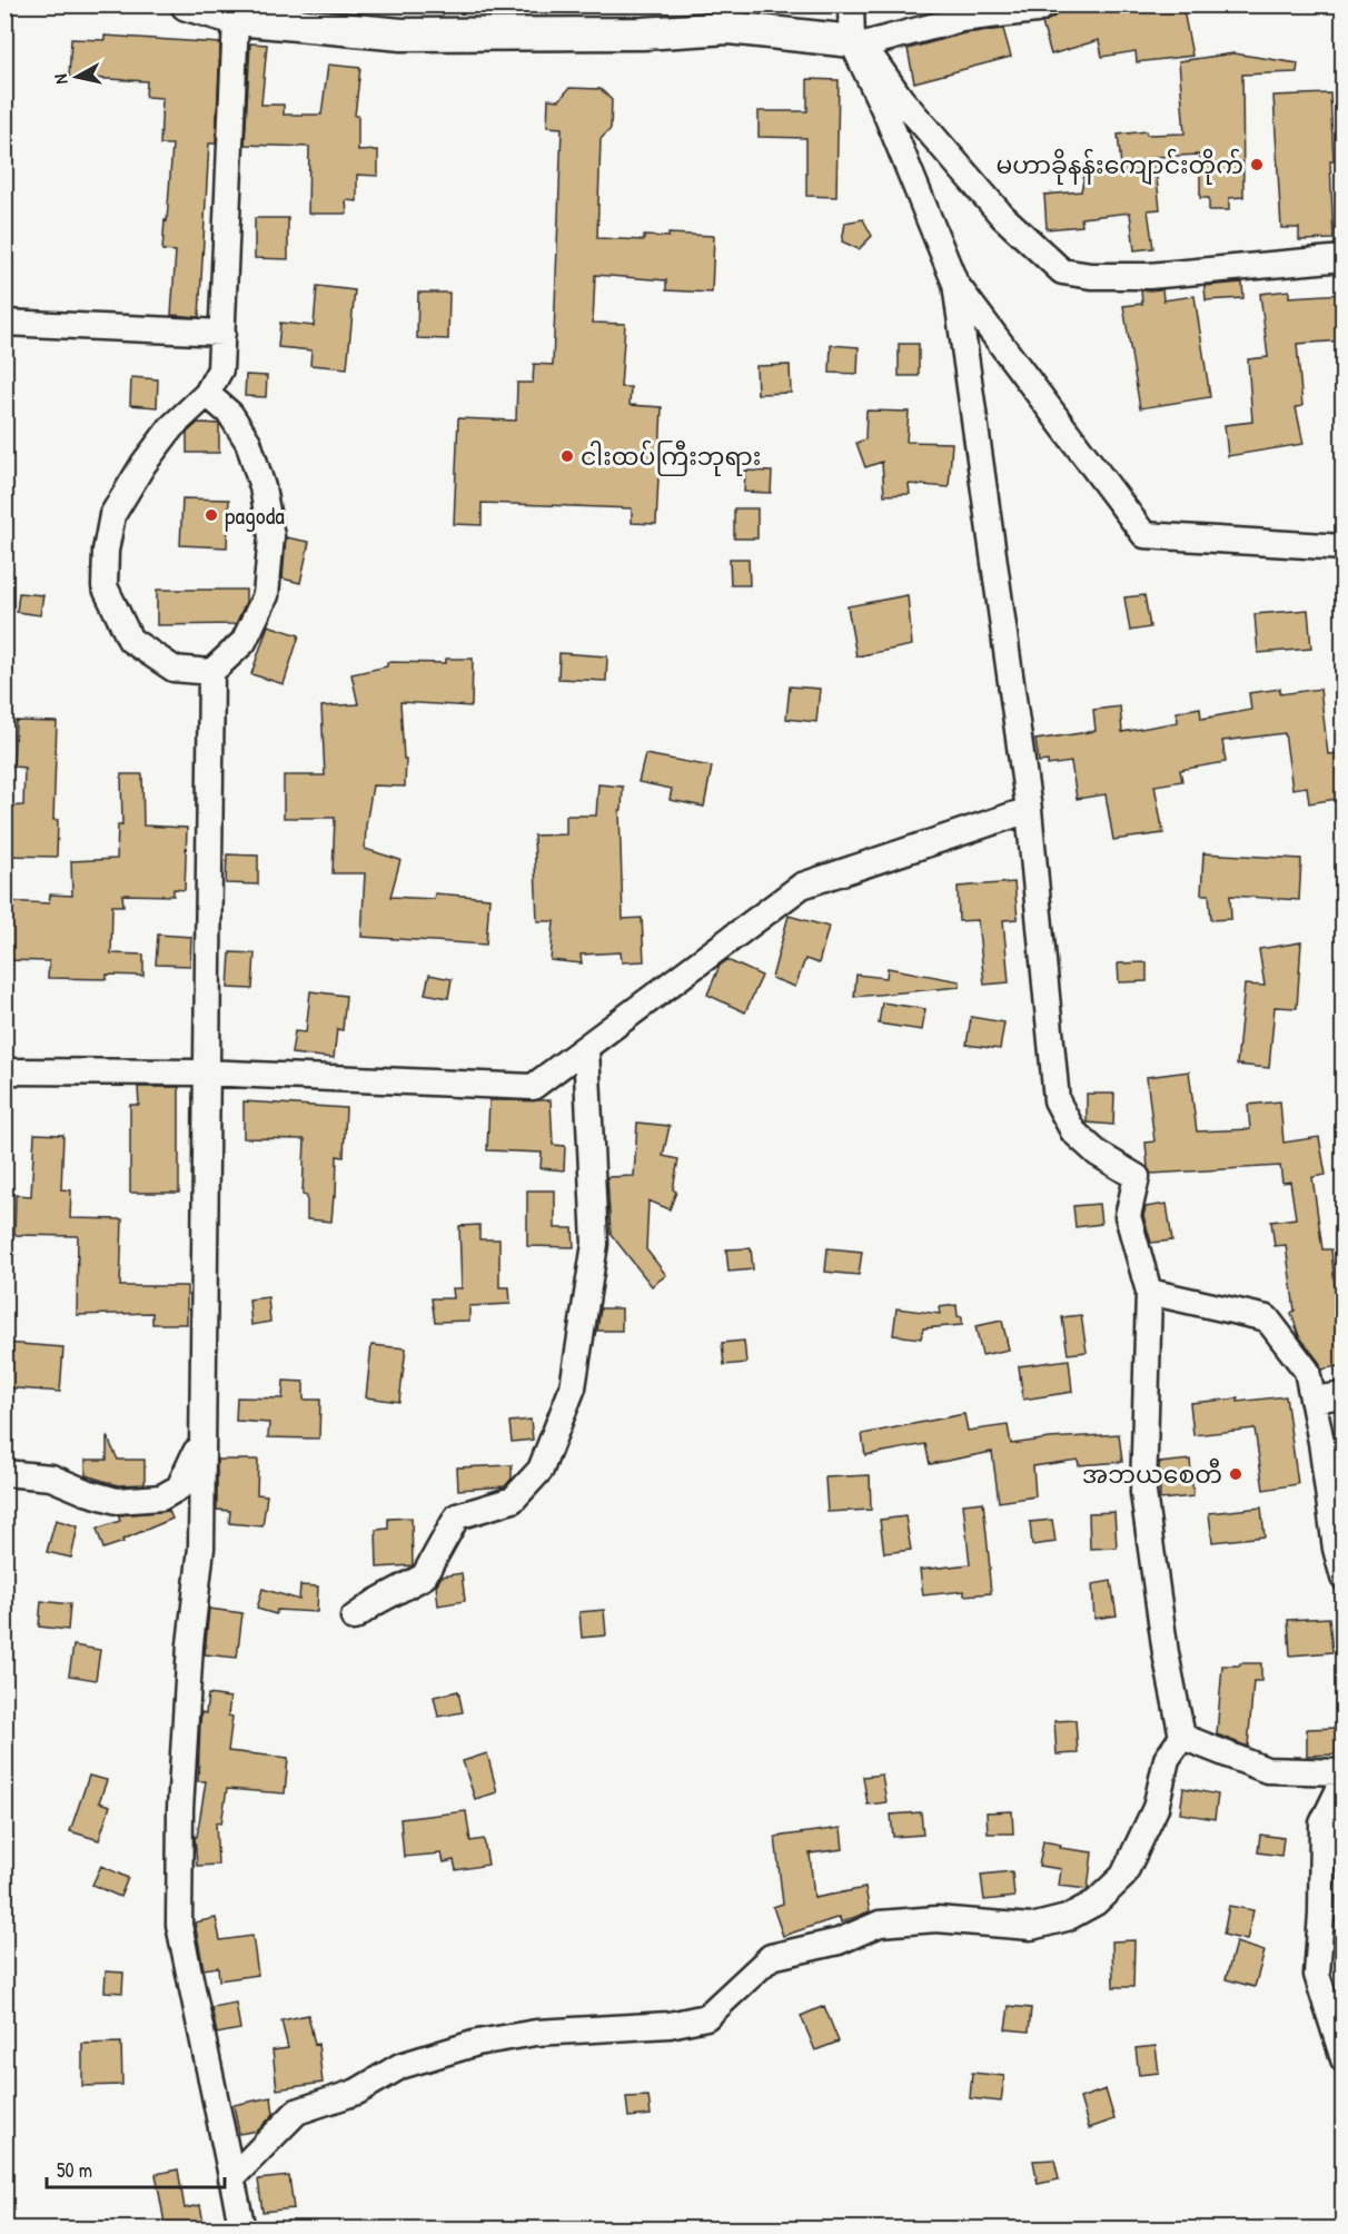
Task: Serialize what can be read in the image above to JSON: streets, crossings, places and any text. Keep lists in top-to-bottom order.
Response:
{
  "places": [
    "မဟာခိုနန်းကျောင်းတိုက်",
    "ငါးထပ်ကြီးဘုရား",
    "pagoda",
    "အဘယစေတီ"
  ],
  "scale_bar": "50 m",
  "north": "left"
}
